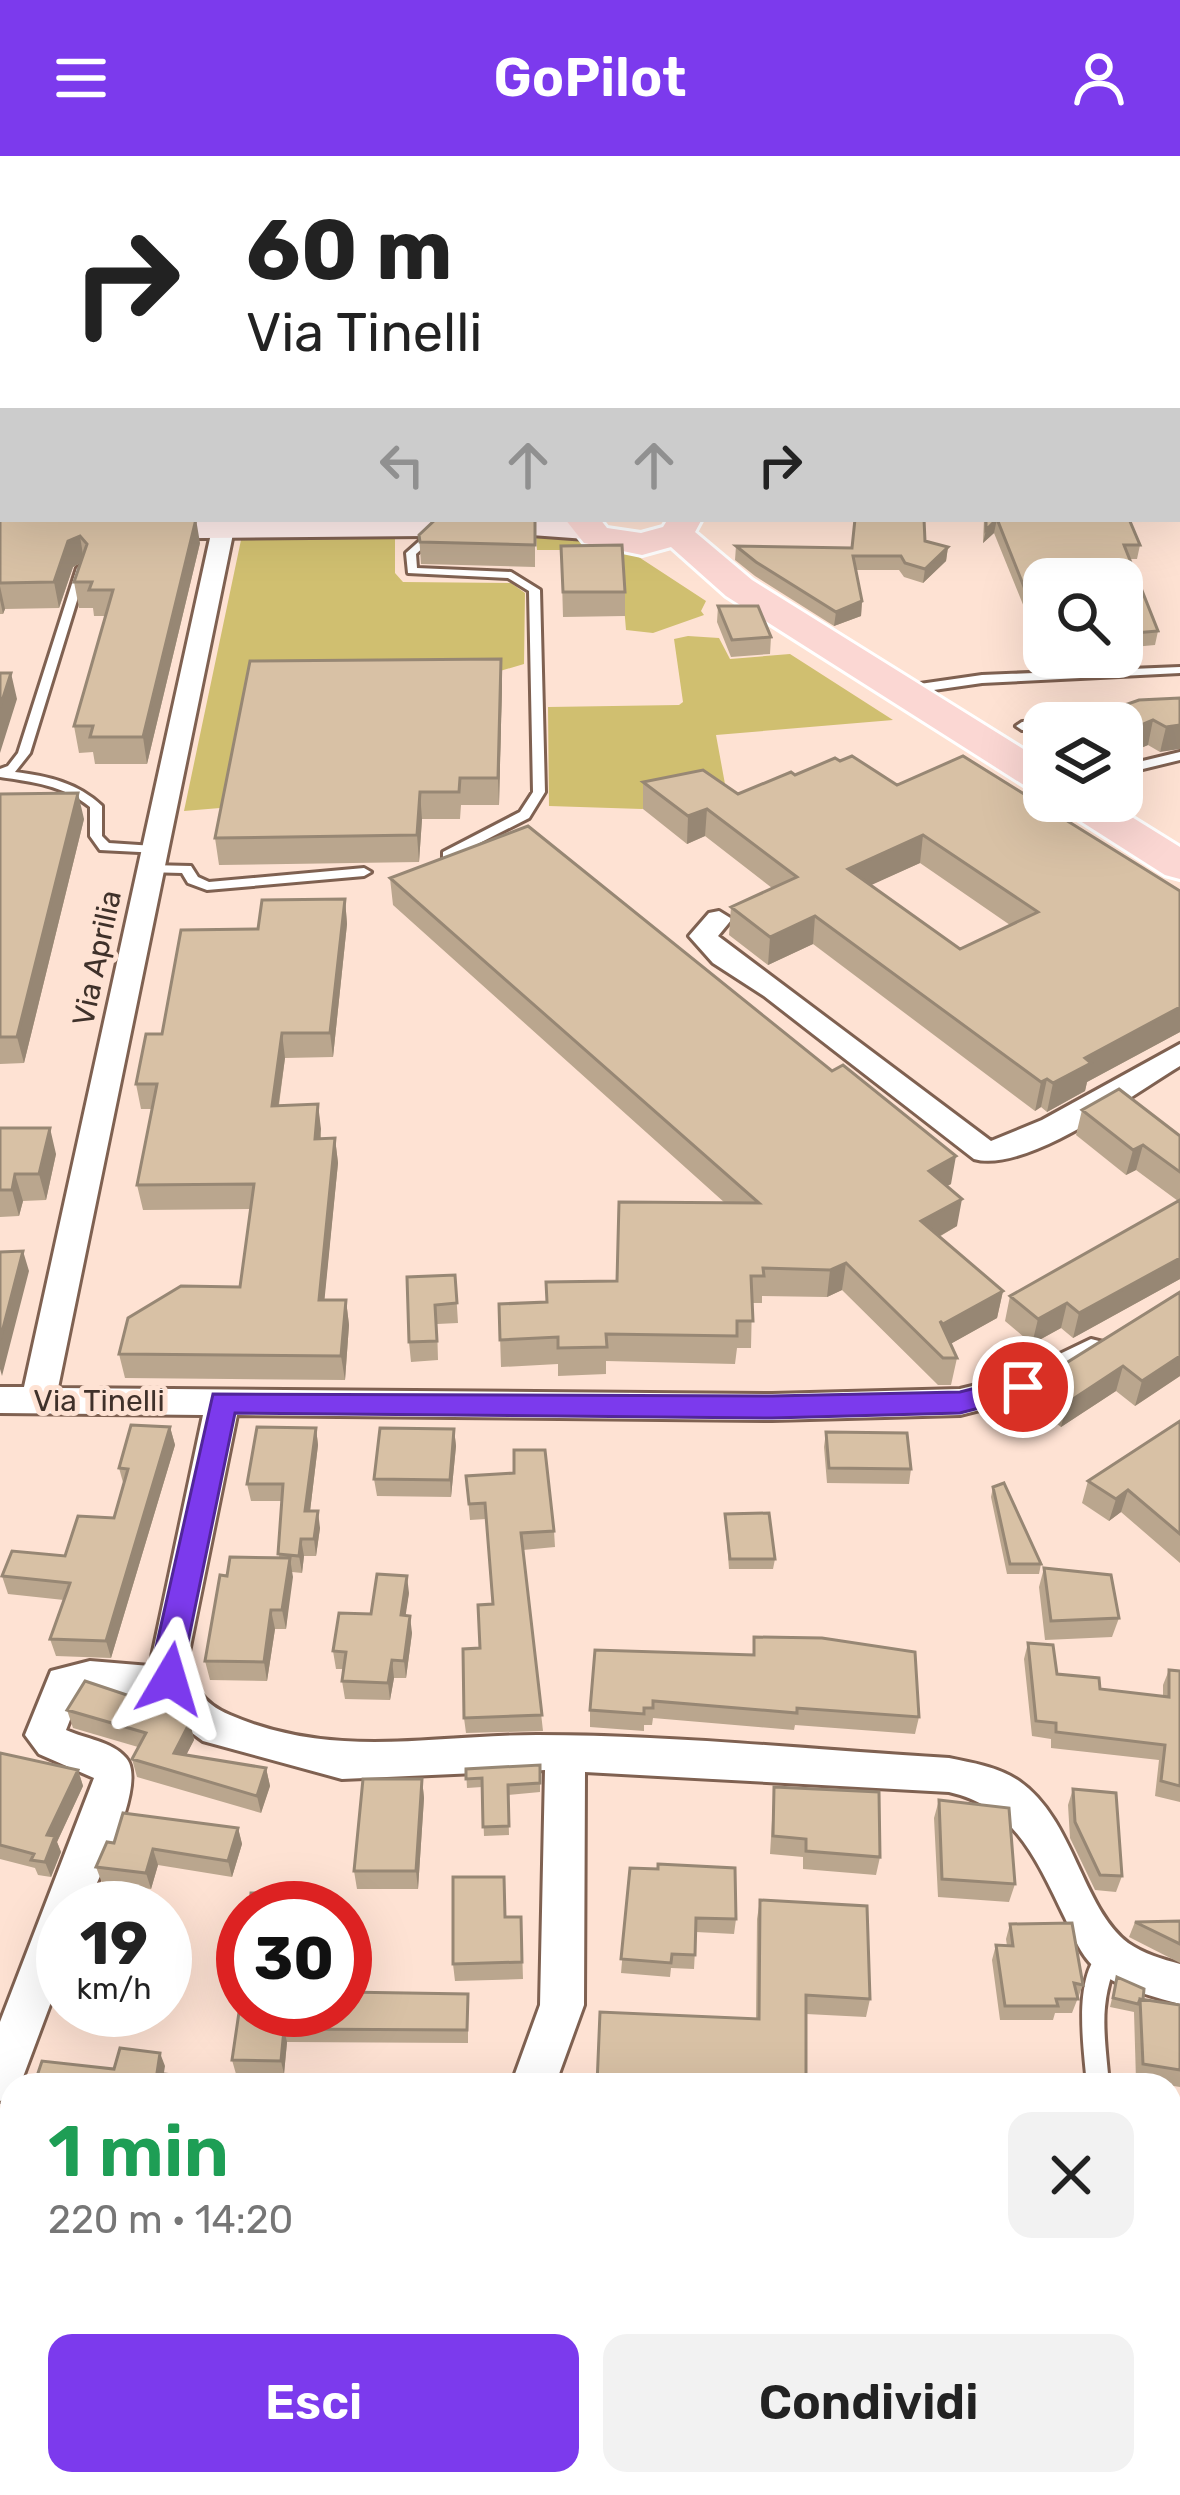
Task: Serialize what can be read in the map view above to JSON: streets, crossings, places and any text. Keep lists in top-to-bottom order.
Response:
{
  "streets": {
    "street": ["Via Aprilia", "Via Tinelli"]
  },
  "crossings": [
    ["Via Aprilia", "Via Tinelli"]
  ],
  "page": {
    "header": "GoPilot",
    "turn": ["60 m", "Via Tinelli"],
    "speed": "19 km/h",
    "limit": "30",
    "heading": ["1 min", "220 m · 14:20"],
    "buttons": ["Esci", "Condividi"]
  }
}
